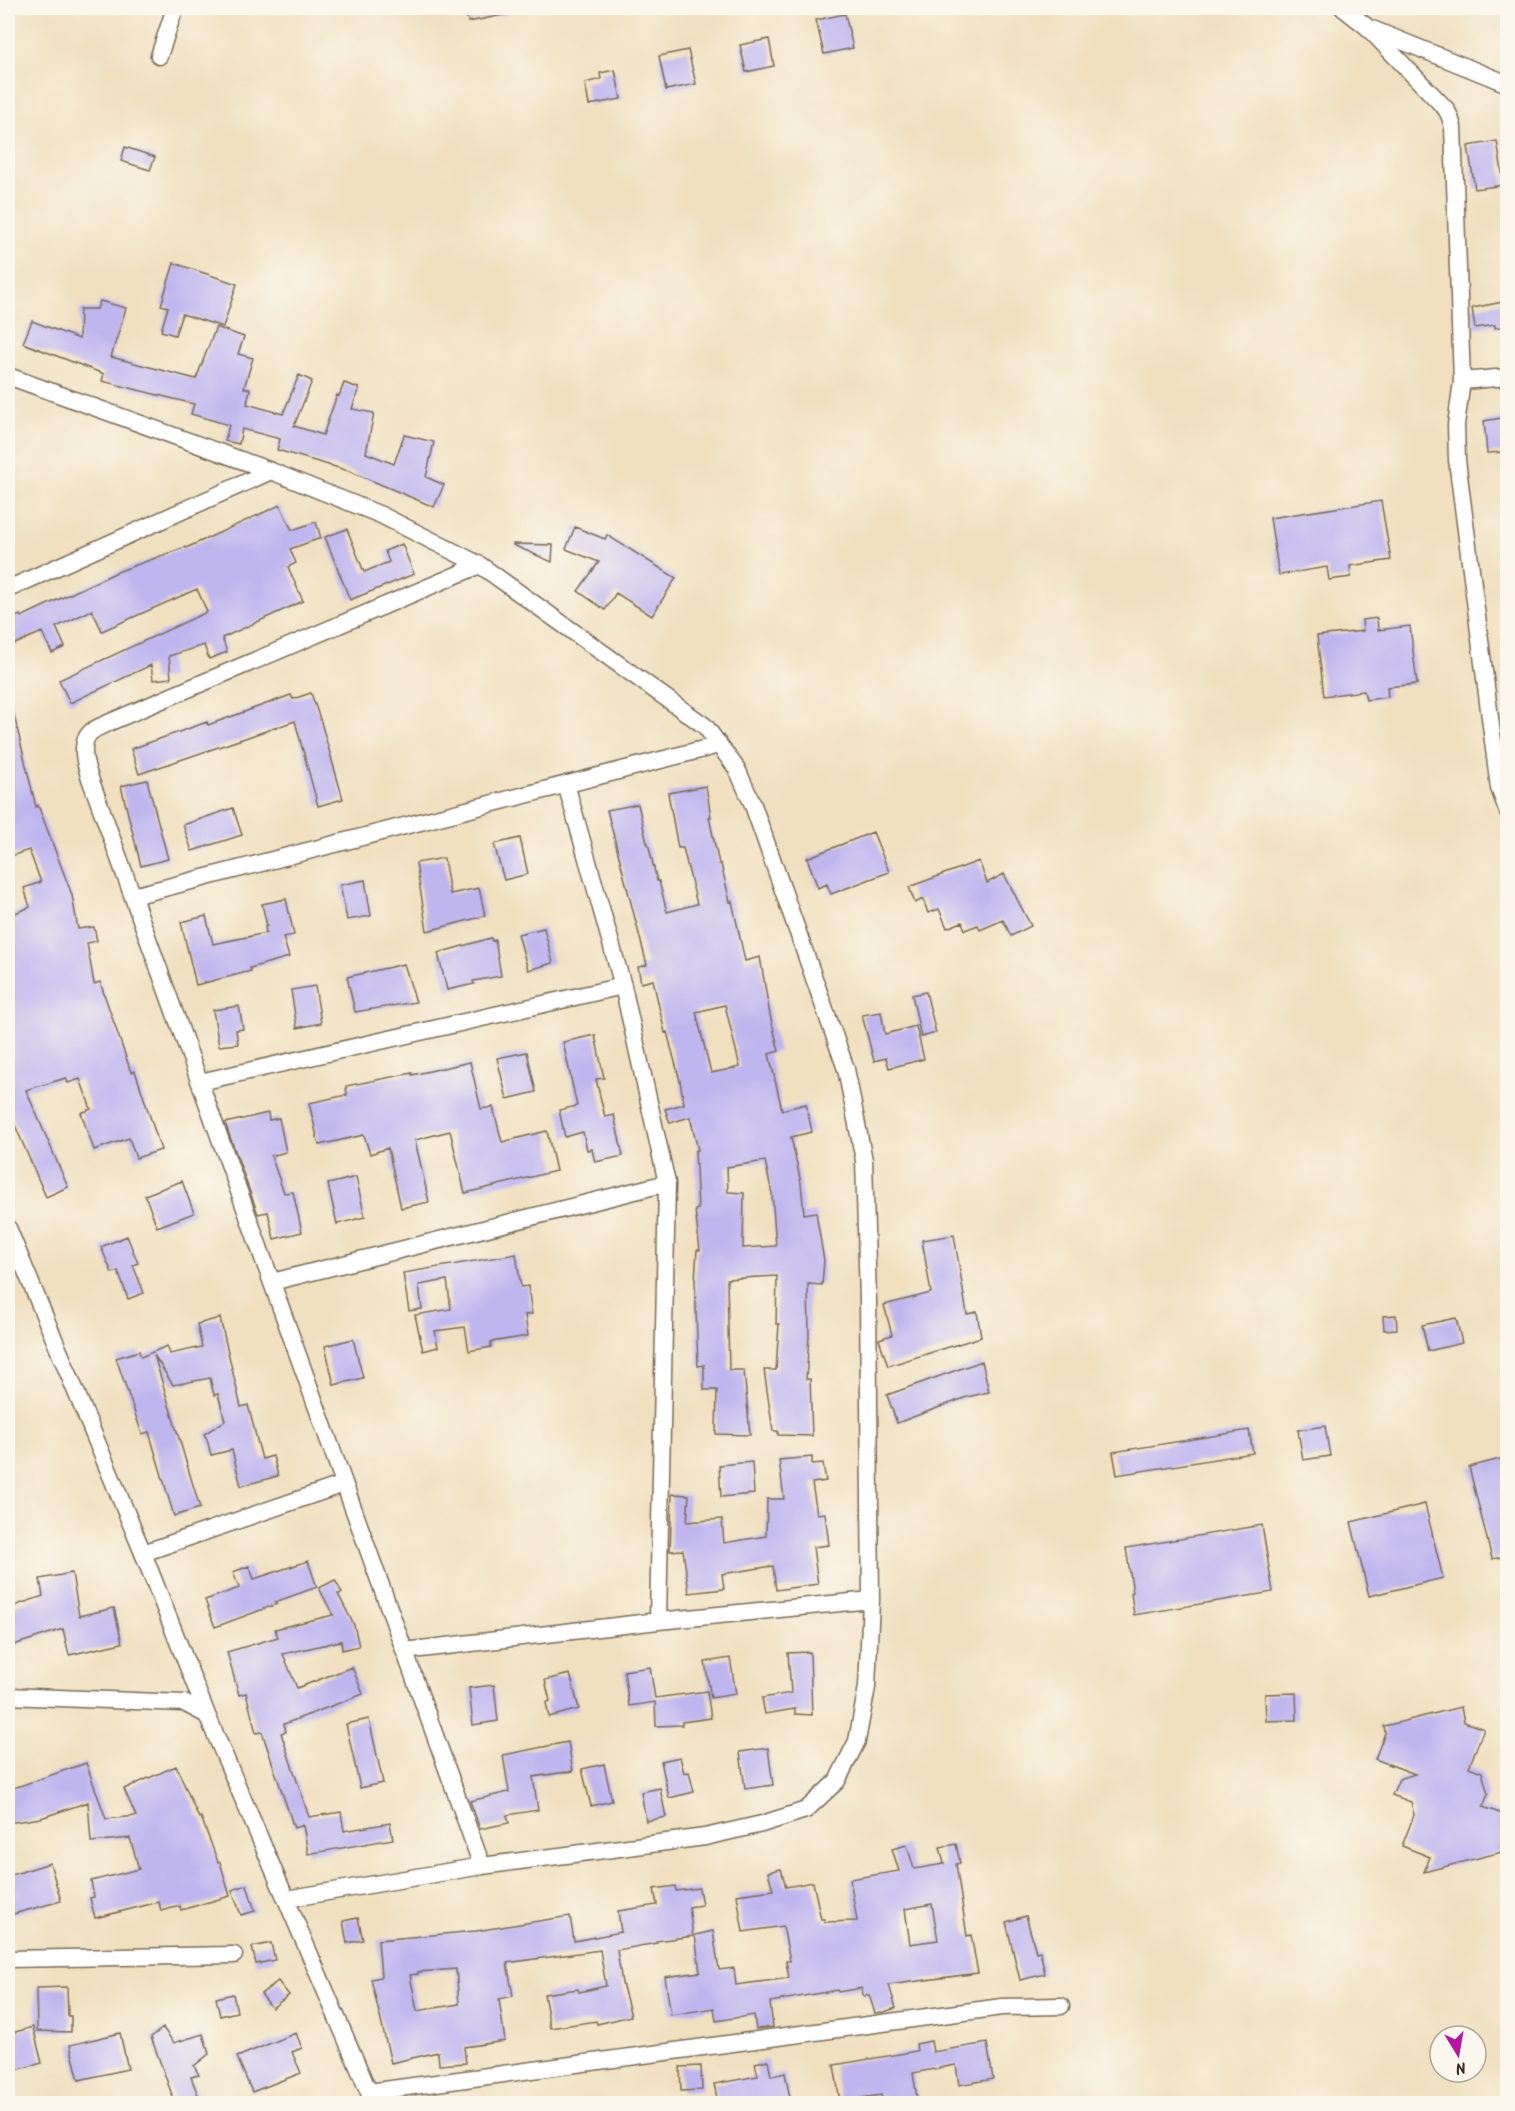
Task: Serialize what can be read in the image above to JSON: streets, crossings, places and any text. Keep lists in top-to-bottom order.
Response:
{
  "north": "bottom"
}
